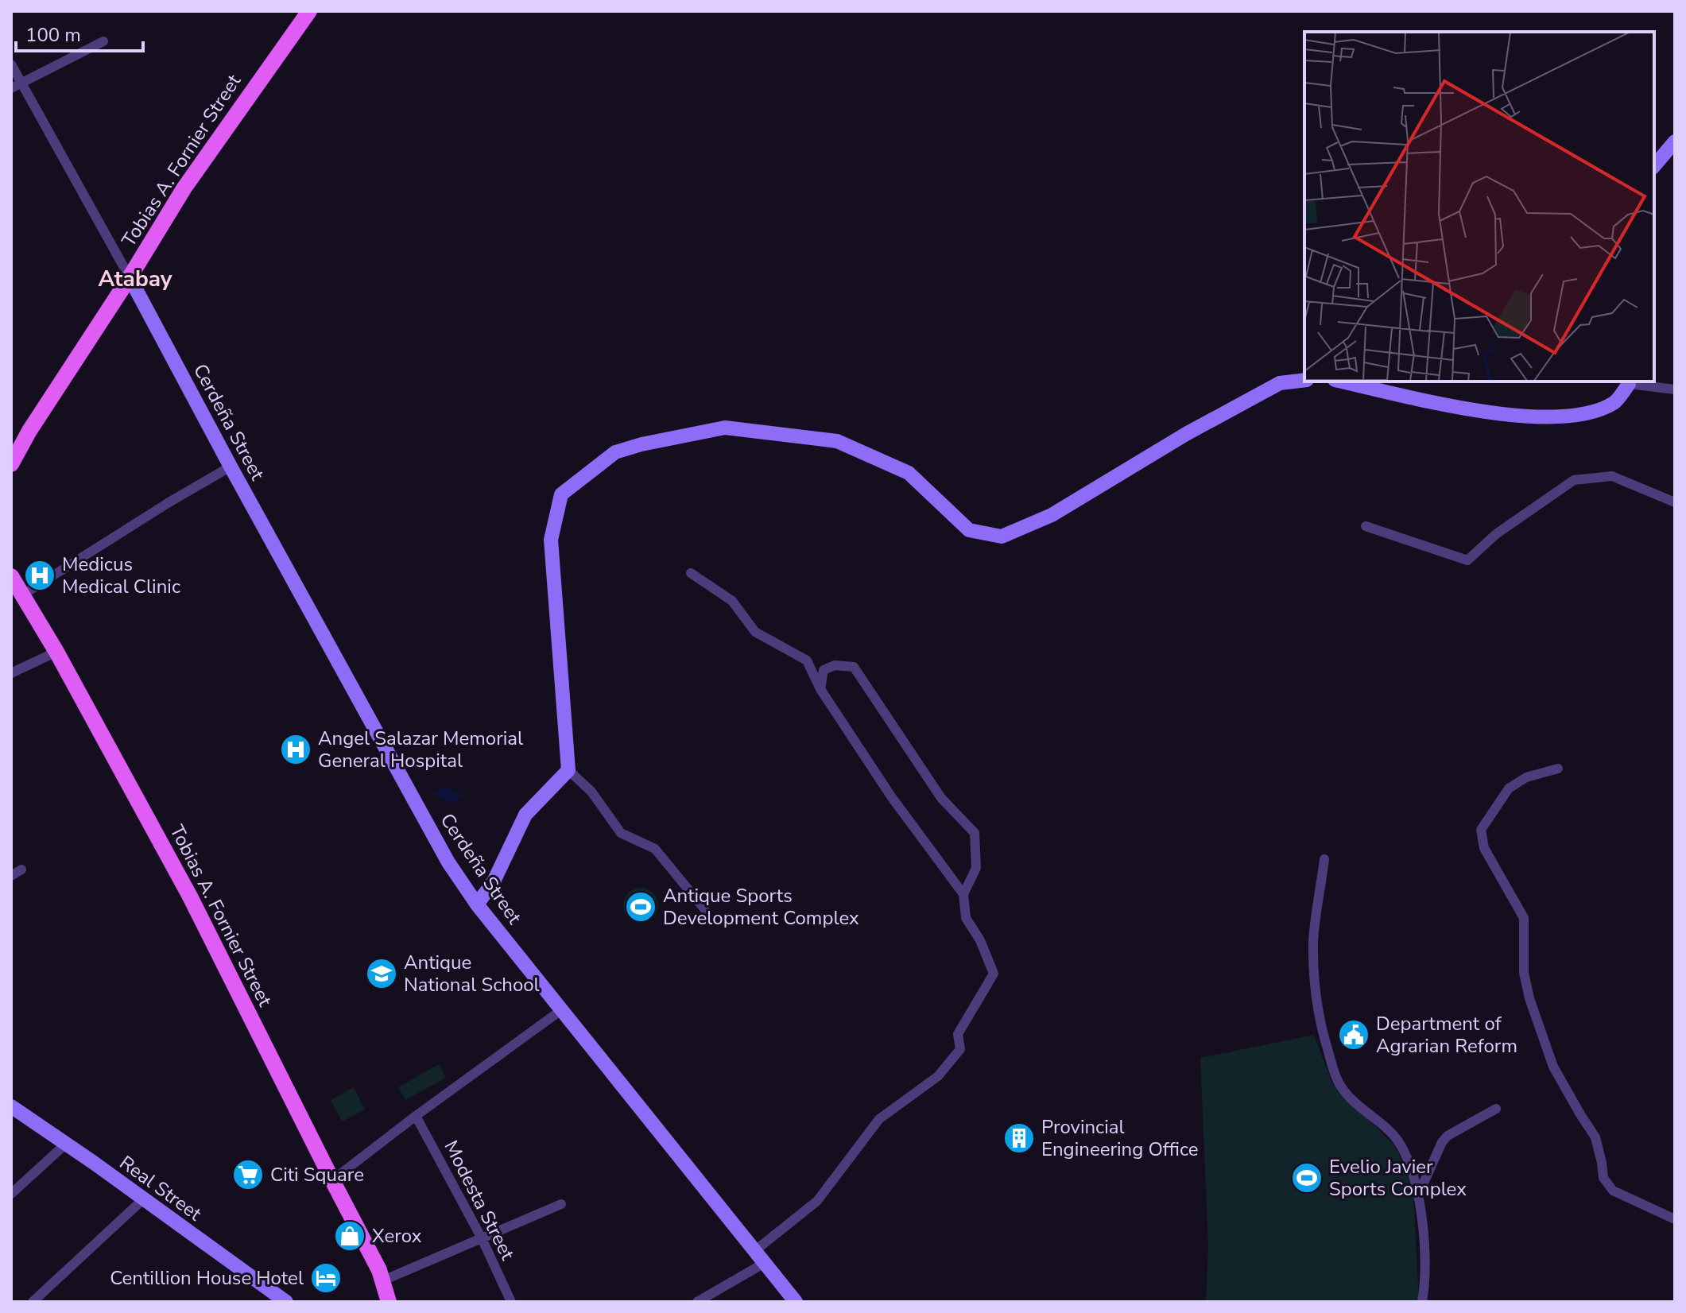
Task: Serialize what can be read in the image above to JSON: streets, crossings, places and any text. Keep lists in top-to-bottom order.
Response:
{
  "streets": {
    "main road": ["Tobias A. Fornier Street", "Cerdeña Street", "Real Street"],
    "street": ["Modesta Street"]
  },
  "crossings": [
    ["Tobias A. Fornier Street", "Cerdeña Street"]
  ],
  "districts": ["Atabay"],
  "places": {
    "hospital": ["Medicus Medical Clinic", "Angel Salazar Memorial General Hospital"],
    "sports": ["Antique Sports Development Complex", "Evelio Javier Sports Complex"],
    "school or university": ["Antique National School"],
    "public building": ["Department of Agrarian Reform"],
    "building": ["Provincial Engineering Office"],
    "supermarket": ["Citi Square"],
    "shop": ["Xerox"],
    "hotel": ["Centillion House Hotel"]
  },
  "scale_bar": "100 m"
}
